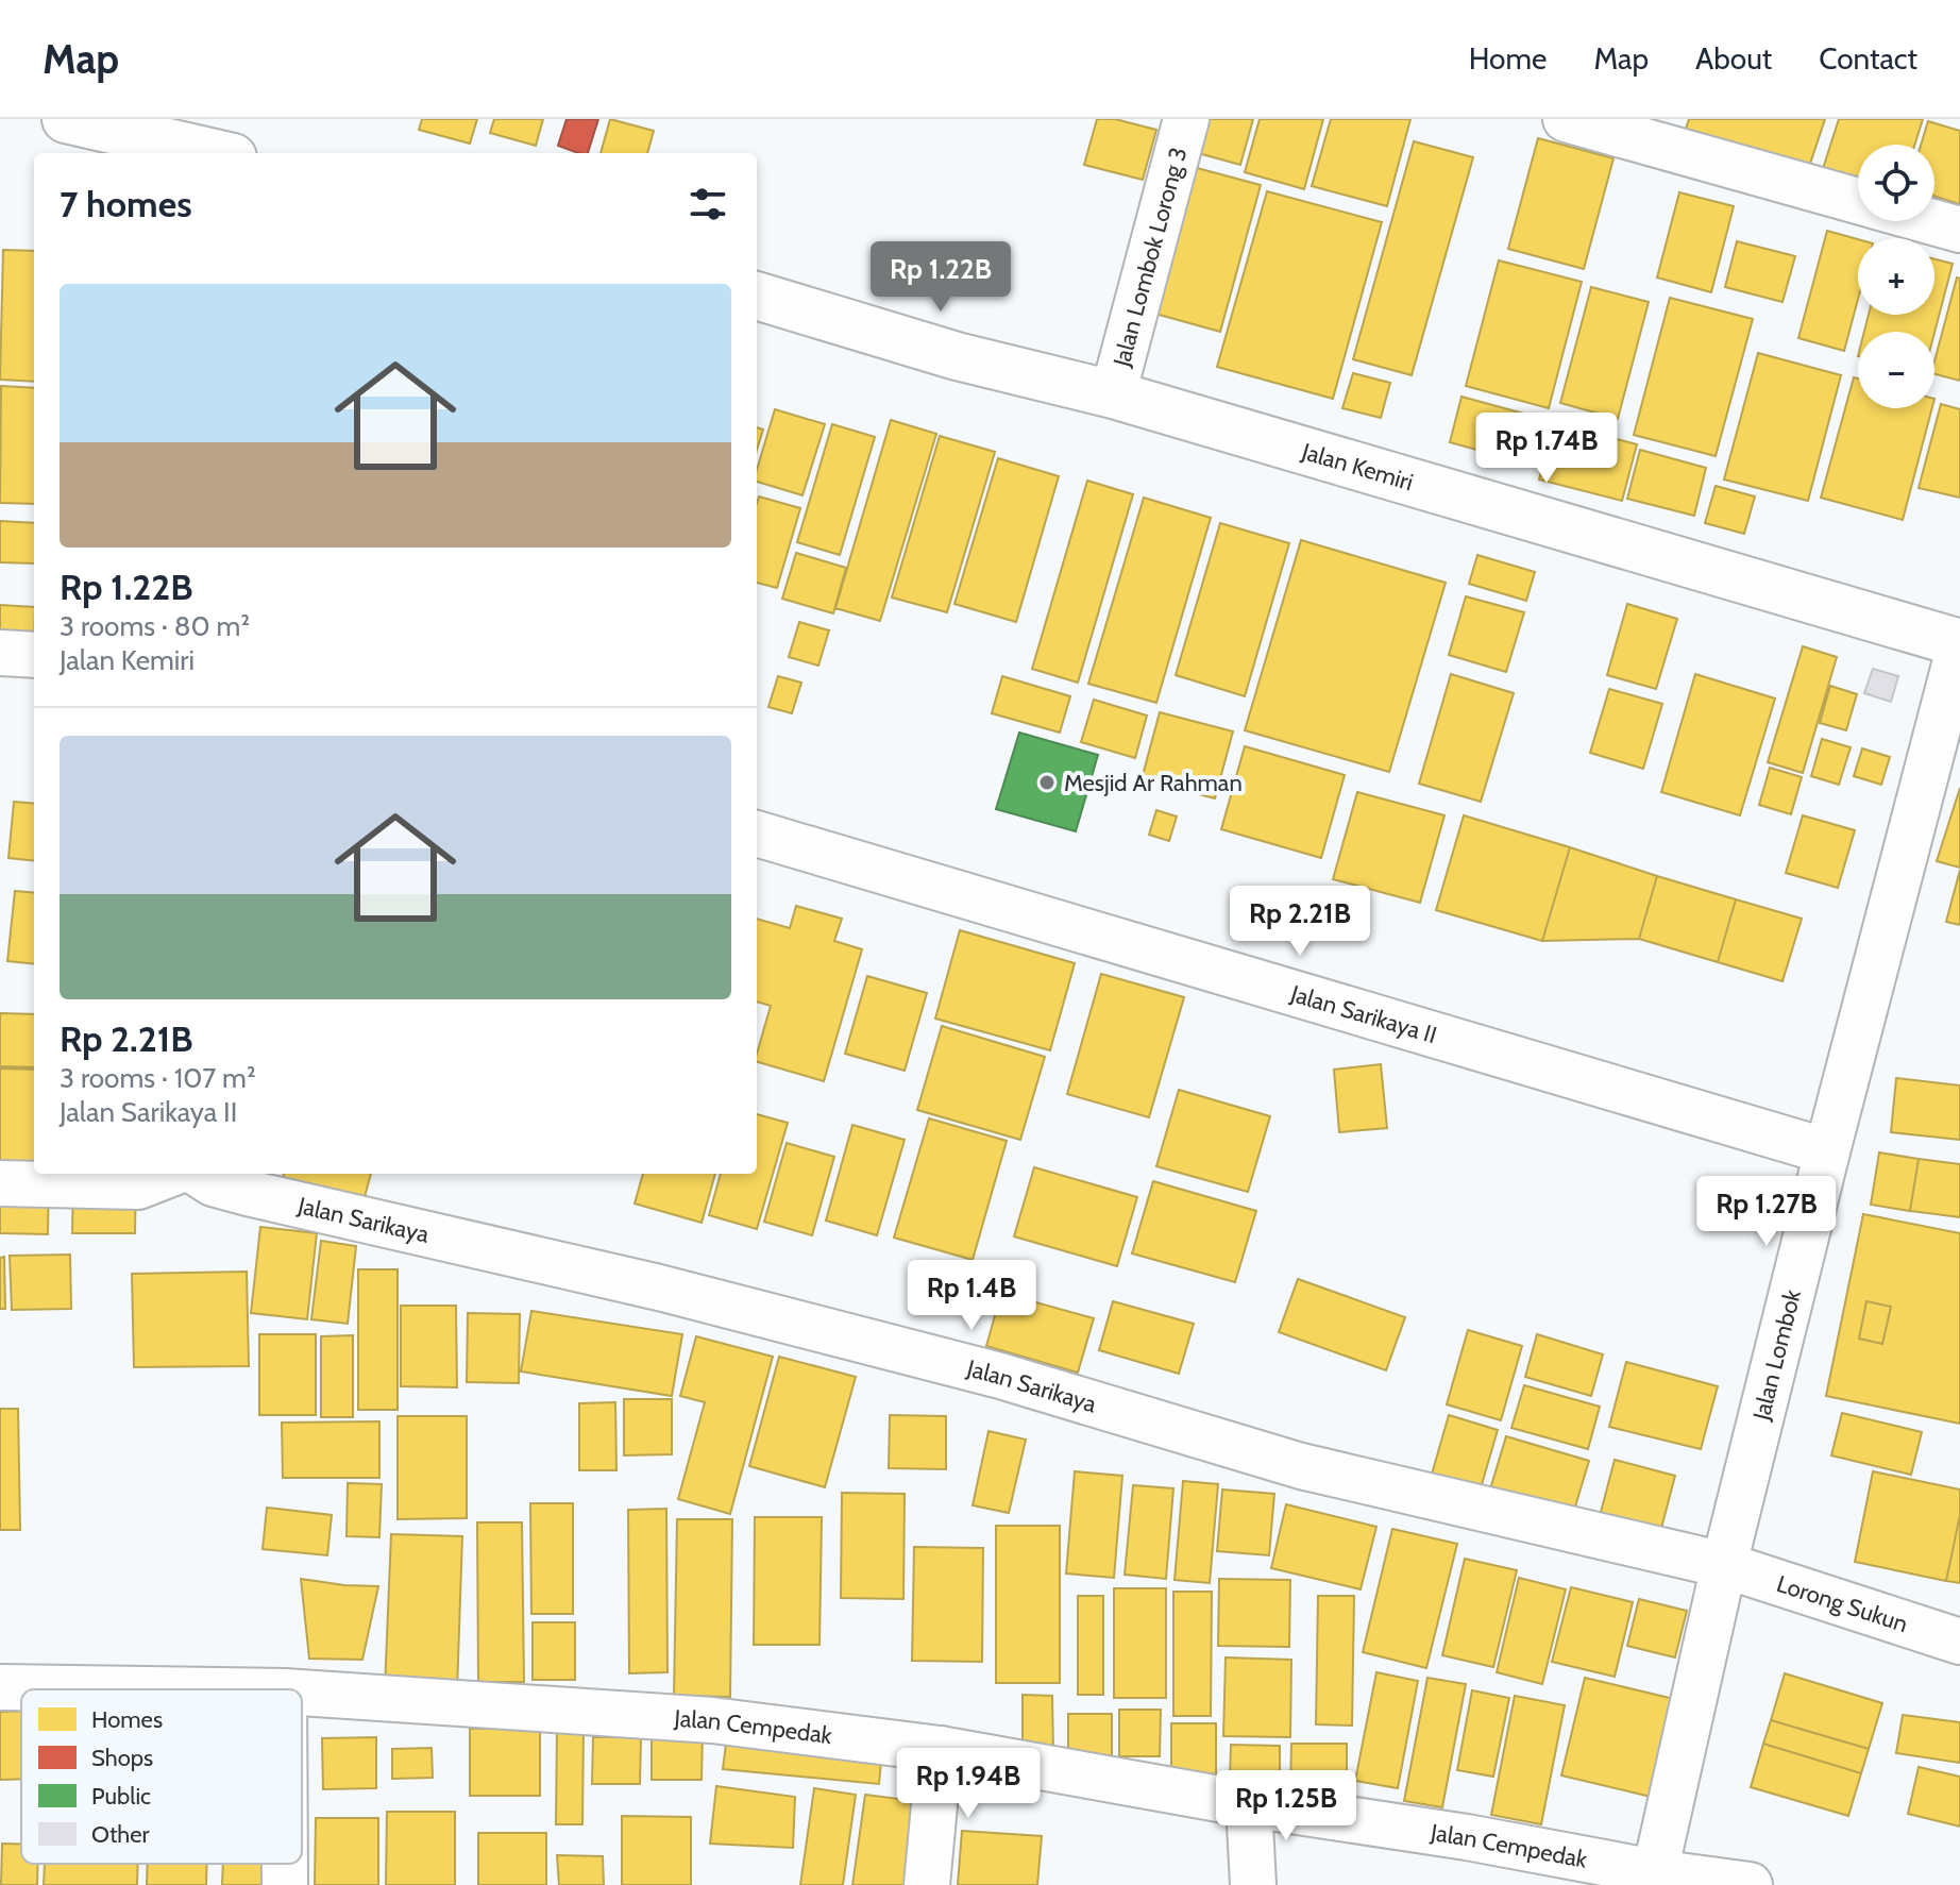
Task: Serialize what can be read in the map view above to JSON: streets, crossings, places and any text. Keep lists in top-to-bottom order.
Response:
{
  "streets": {
    "street": [
      "Jalan Lombok Lorong 3",
      "Jalan Kemiri",
      "Jalan Sarikaya II",
      "Jalan Sarikaya",
      "Jalan Lombok",
      "Lorong Sukun",
      "Jalan Cempedak"
    ]
  },
  "crossings": [
    ["Jalan Lombok Lorong 3", "Jalan Kemiri"],
    ["Jalan Kemiri", "Jalan Lombok"],
    ["Jalan Sarikaya II", "Jalan Lombok"],
    ["Jalan Sarikaya", "Jalan Lombok"],
    ["Jalan Sarikaya", "Lorong Sukun"],
    ["Jalan Lombok", "Lorong Sukun"],
    ["Jalan Lombok", "Jalan Cempedak"]
  ],
  "places": ["Mesjid Ar Rahman"],
  "legend": [
    "Homes",
    "Shops",
    "Public",
    "Other"
  ],
  "page": {
    "header": "Map",
    "nav": [
      "Home",
      "Map",
      "About",
      "Contact"
    ],
    "map_buttons": ["+", "−"],
    "heading": "7 homes",
    "price": [
      "Rp 1.22B",
      "Rp 1.74B",
      "Rp 2.21B",
      "Rp 1.27B",
      "Rp 1.4B",
      "Rp 1.94B",
      "Rp 1.25B"
    ],
    "list": [
      {
        "name": "Rp 1.22B",
        "note": "3 rooms · 80 m² · Jalan Kemiri"
      },
      {
        "name": "Rp 2.21B",
        "note": "3 rooms · 107 m² · Jalan Sarikaya II"
      }
    ]
  }
}
